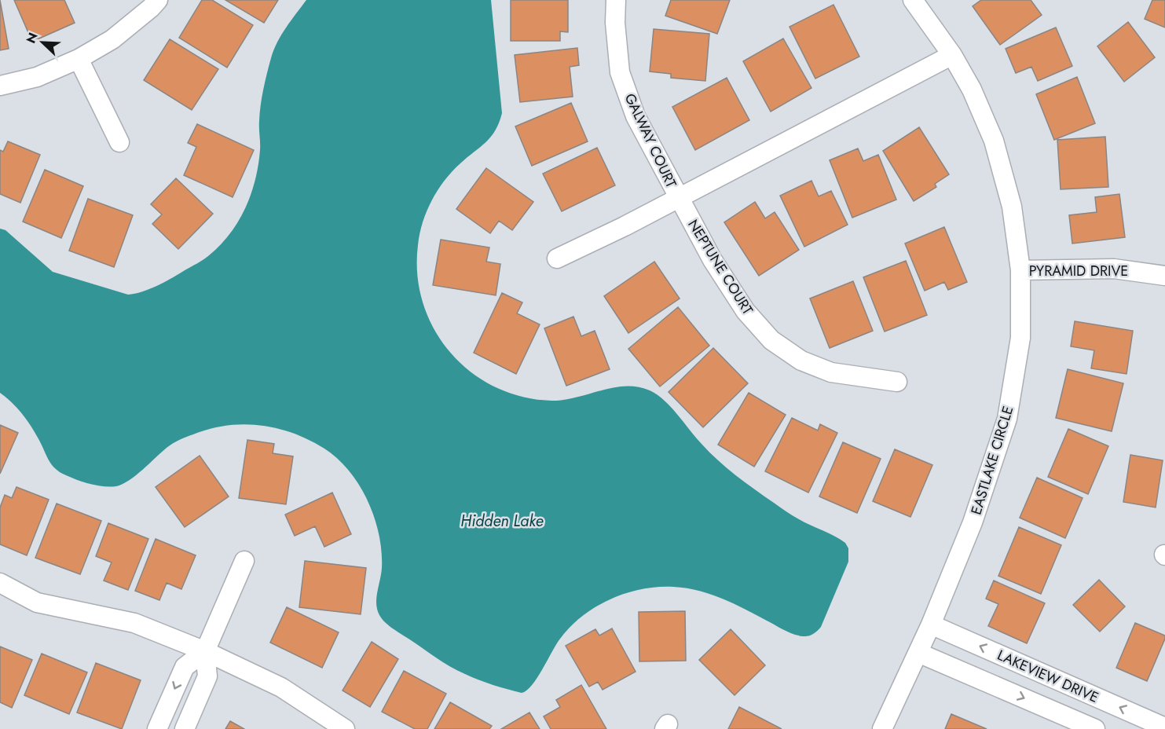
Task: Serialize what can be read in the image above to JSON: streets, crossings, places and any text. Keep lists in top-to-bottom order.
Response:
{
  "streets": {
    "street": [
      "GALWAY COURT",
      "NEPTUNE COURT",
      "PYRAMID DRIVE",
      "EASTLAKE CIRCLE",
      "LAKEVIEW DRIVE"
    ]
  },
  "crossings": [
    ["GALWAY COURT", "NEPTUNE COURT"],
    ["PYRAMID DRIVE", "EASTLAKE CIRCLE"],
    ["EASTLAKE CIRCLE", "LAKEVIEW DRIVE"]
  ],
  "water": ["Hidden Lake"],
  "north": "top left"
}
